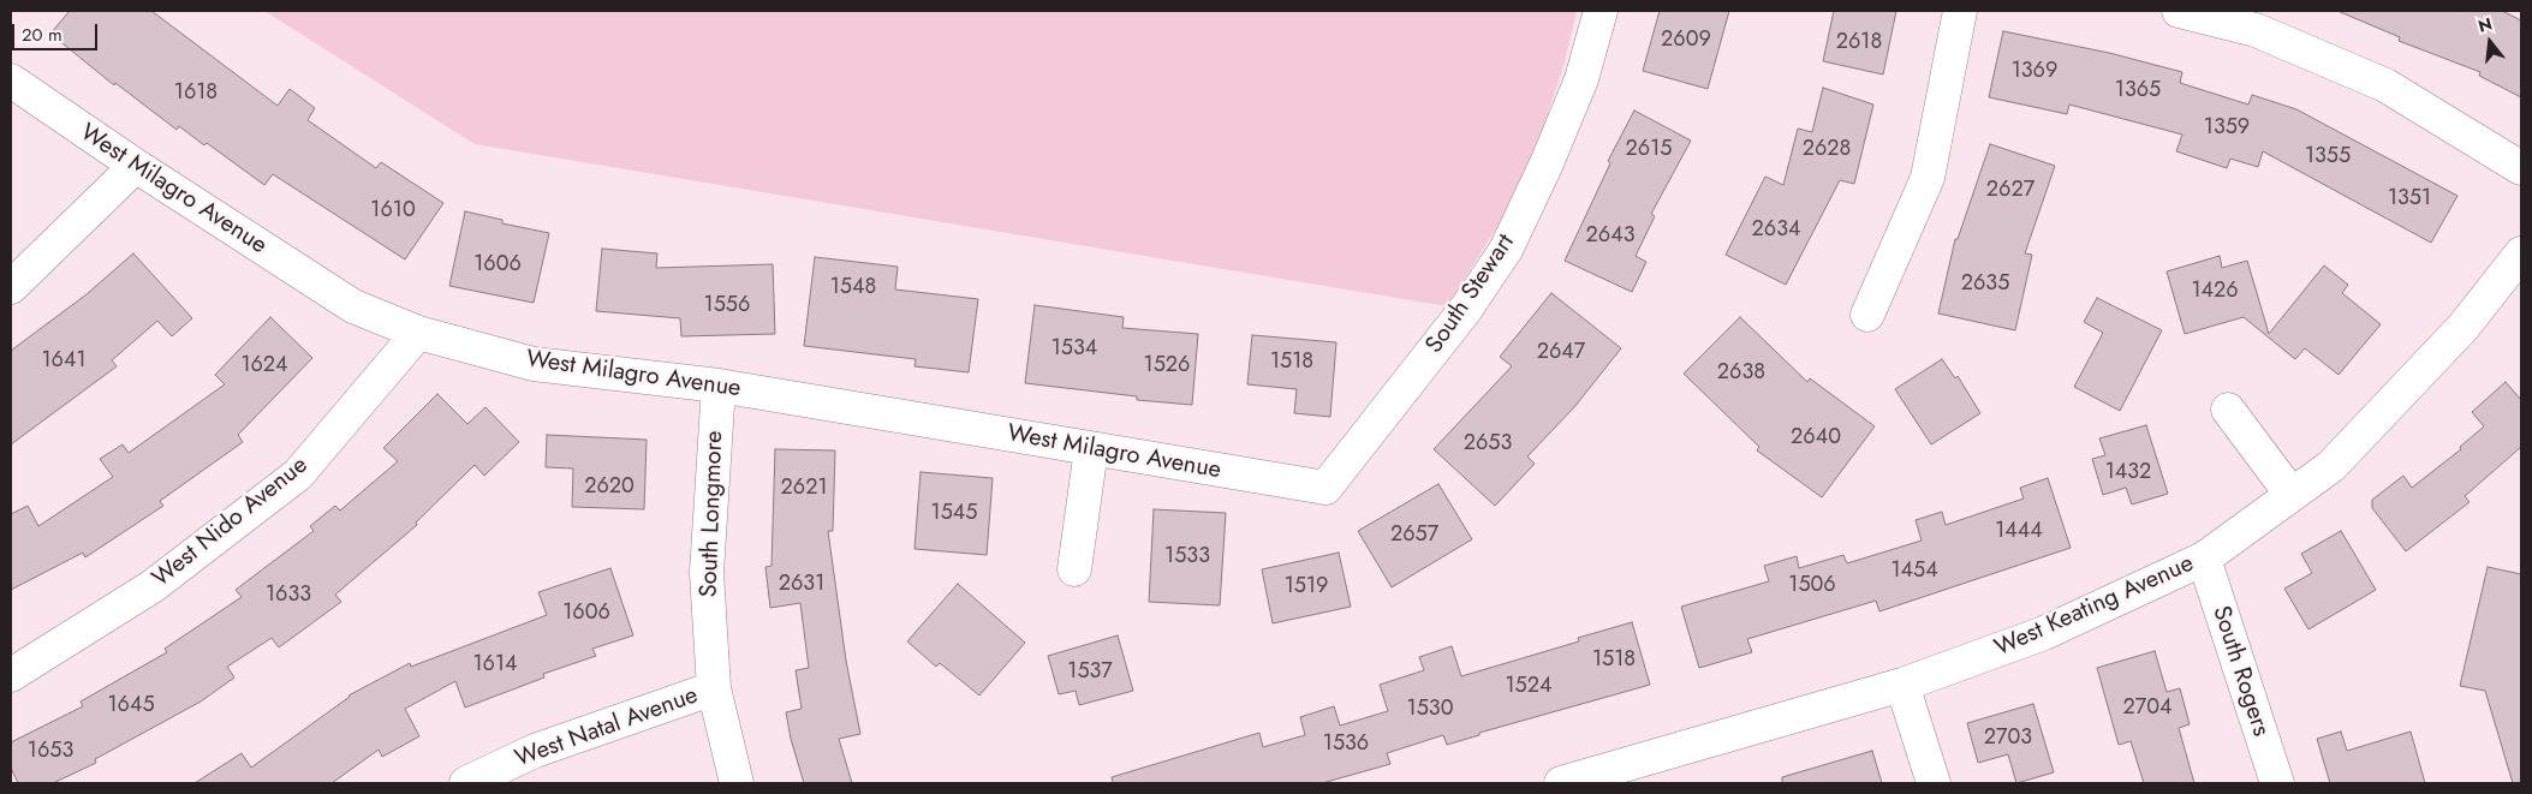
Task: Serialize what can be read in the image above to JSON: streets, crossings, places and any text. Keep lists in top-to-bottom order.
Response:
{
  "streets": {
    "street": [
      "West Milagro Avenue",
      "South Stewart",
      "South Longmore",
      "West Nido Avenue",
      "West Keating Avenue",
      "South Rogers",
      "West Natal Avenue"
    ]
  },
  "crossings": [
    ["West Milagro Avenue", "South Stewart"],
    ["West Milagro Avenue", "South Longmore"],
    ["West Milagro Avenue", "West Nido Avenue"],
    ["South Longmore", "West Natal Avenue"],
    ["West Keating Avenue", "South Rogers"]
  ],
  "house_numbers": [
    "2609",
    "2618",
    "1369",
    "1365",
    "1618",
    "1359",
    "2615",
    "2628",
    "1355",
    "2627",
    "1351",
    "1610",
    "2634",
    "2643",
    "1606",
    "2635",
    "1548",
    "1426",
    "1556",
    "1534",
    "2647",
    "1641",
    "1518",
    "1624",
    "1526",
    "2638",
    "2640",
    "2653",
    "1432",
    "2620",
    "2621",
    "1545",
    "1444",
    "2657",
    "1533",
    "1454",
    "2631",
    "1506",
    "1519",
    "1633",
    "1606",
    "1518",
    "1614",
    "1537",
    "1524",
    "1645",
    "2704",
    "1530",
    "2703",
    "1536",
    "1653"
  ],
  "scale_bar": "20 m",
  "north": "top"
}
